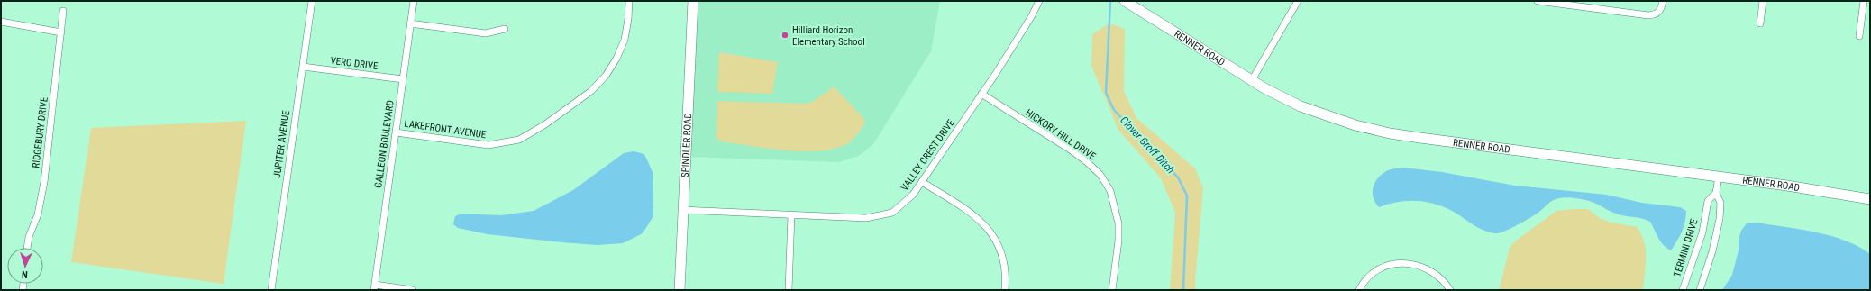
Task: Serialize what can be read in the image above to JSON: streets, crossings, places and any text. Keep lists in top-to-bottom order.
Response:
{
  "streets": {
    "main road": ["RENNER ROAD", "SPINDLER ROAD"],
    "street": [
      "VERO DRIVE",
      "LAKEFRONT AVENUE",
      "RIDGEBURY DRIVE",
      "HICKORY HILL DRIVE",
      "JUPITER AVENUE",
      "GALLEON BOULEVARD",
      "VALLEY CREST DRIVE",
      "TERMINI DRIVE"
    ]
  },
  "crossings": [
    ["RENNER ROAD", "TERMINI DRIVE"],
    ["VERO DRIVE", "JUPITER AVENUE"],
    ["VERO DRIVE", "GALLEON BOULEVARD"],
    ["LAKEFRONT AVENUE", "GALLEON BOULEVARD"],
    ["HICKORY HILL DRIVE", "VALLEY CREST DRIVE"],
    ["SPINDLER ROAD", "VALLEY CREST DRIVE"]
  ],
  "water": ["Clover Groff Ditch"],
  "places": ["Hilliard Horizon Elementary School"],
  "north": "bottom"
}
